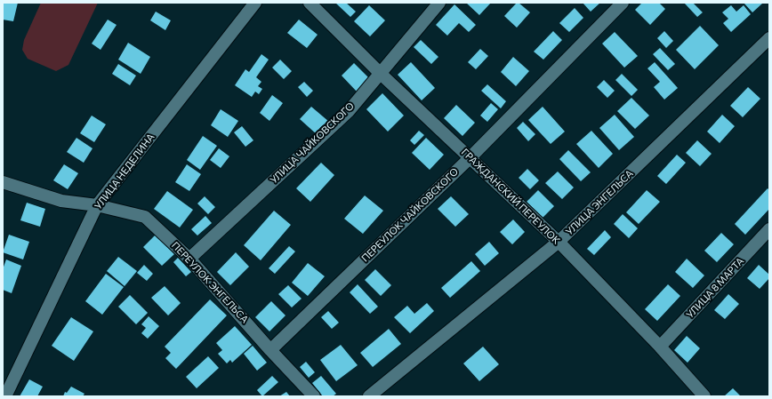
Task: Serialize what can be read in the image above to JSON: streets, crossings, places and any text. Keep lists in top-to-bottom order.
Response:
{
  "streets": {
    "street": [
      "УЛИЦА ЧАЙКОВСКОГО",
      "УЛИЦА НЕДЕЛИНА",
      "ГРАЖДАНСКИЙ ПЕРЕУЛОК",
      "УЛИЦА ЭНГЕЛЬСА",
      "ПЕРЕУЛОК ЧАЙКОВСКОГО",
      "ПЕРЕУЛОК ЭНГЕЛЬСА",
      "УЛИЦА 8 МАРТА"
    ]
  },
  "crossings": [
    ["УЛИЦА ЧАЙКОВСКОГО", "ГРАЖДАНСКИЙ ПЕРЕУЛОК"],
    ["УЛИЦА ЧАЙКОВСКОГО", "ПЕРЕУЛОК ЭНГЕЛЬСА"],
    ["УЛИЦА НЕДЕЛИНА", "ПЕРЕУЛОК ЭНГЕЛЬСА"],
    ["ГРАЖДАНСКИЙ ПЕРЕУЛОК", "УЛИЦА ЭНГЕЛЬСА"],
    ["ГРАЖДАНСКИЙ ПЕРЕУЛОК", "ПЕРЕУЛОК ЧАЙКОВСКОГО"],
    ["ГРАЖДАНСКИЙ ПЕРЕУЛОК", "УЛИЦА 8 МАРТА"],
    ["ПЕРЕУЛОК ЧАЙКОВСКОГО", "ПЕРЕУЛОК ЭНГЕЛЬСА"]
  ]
}
